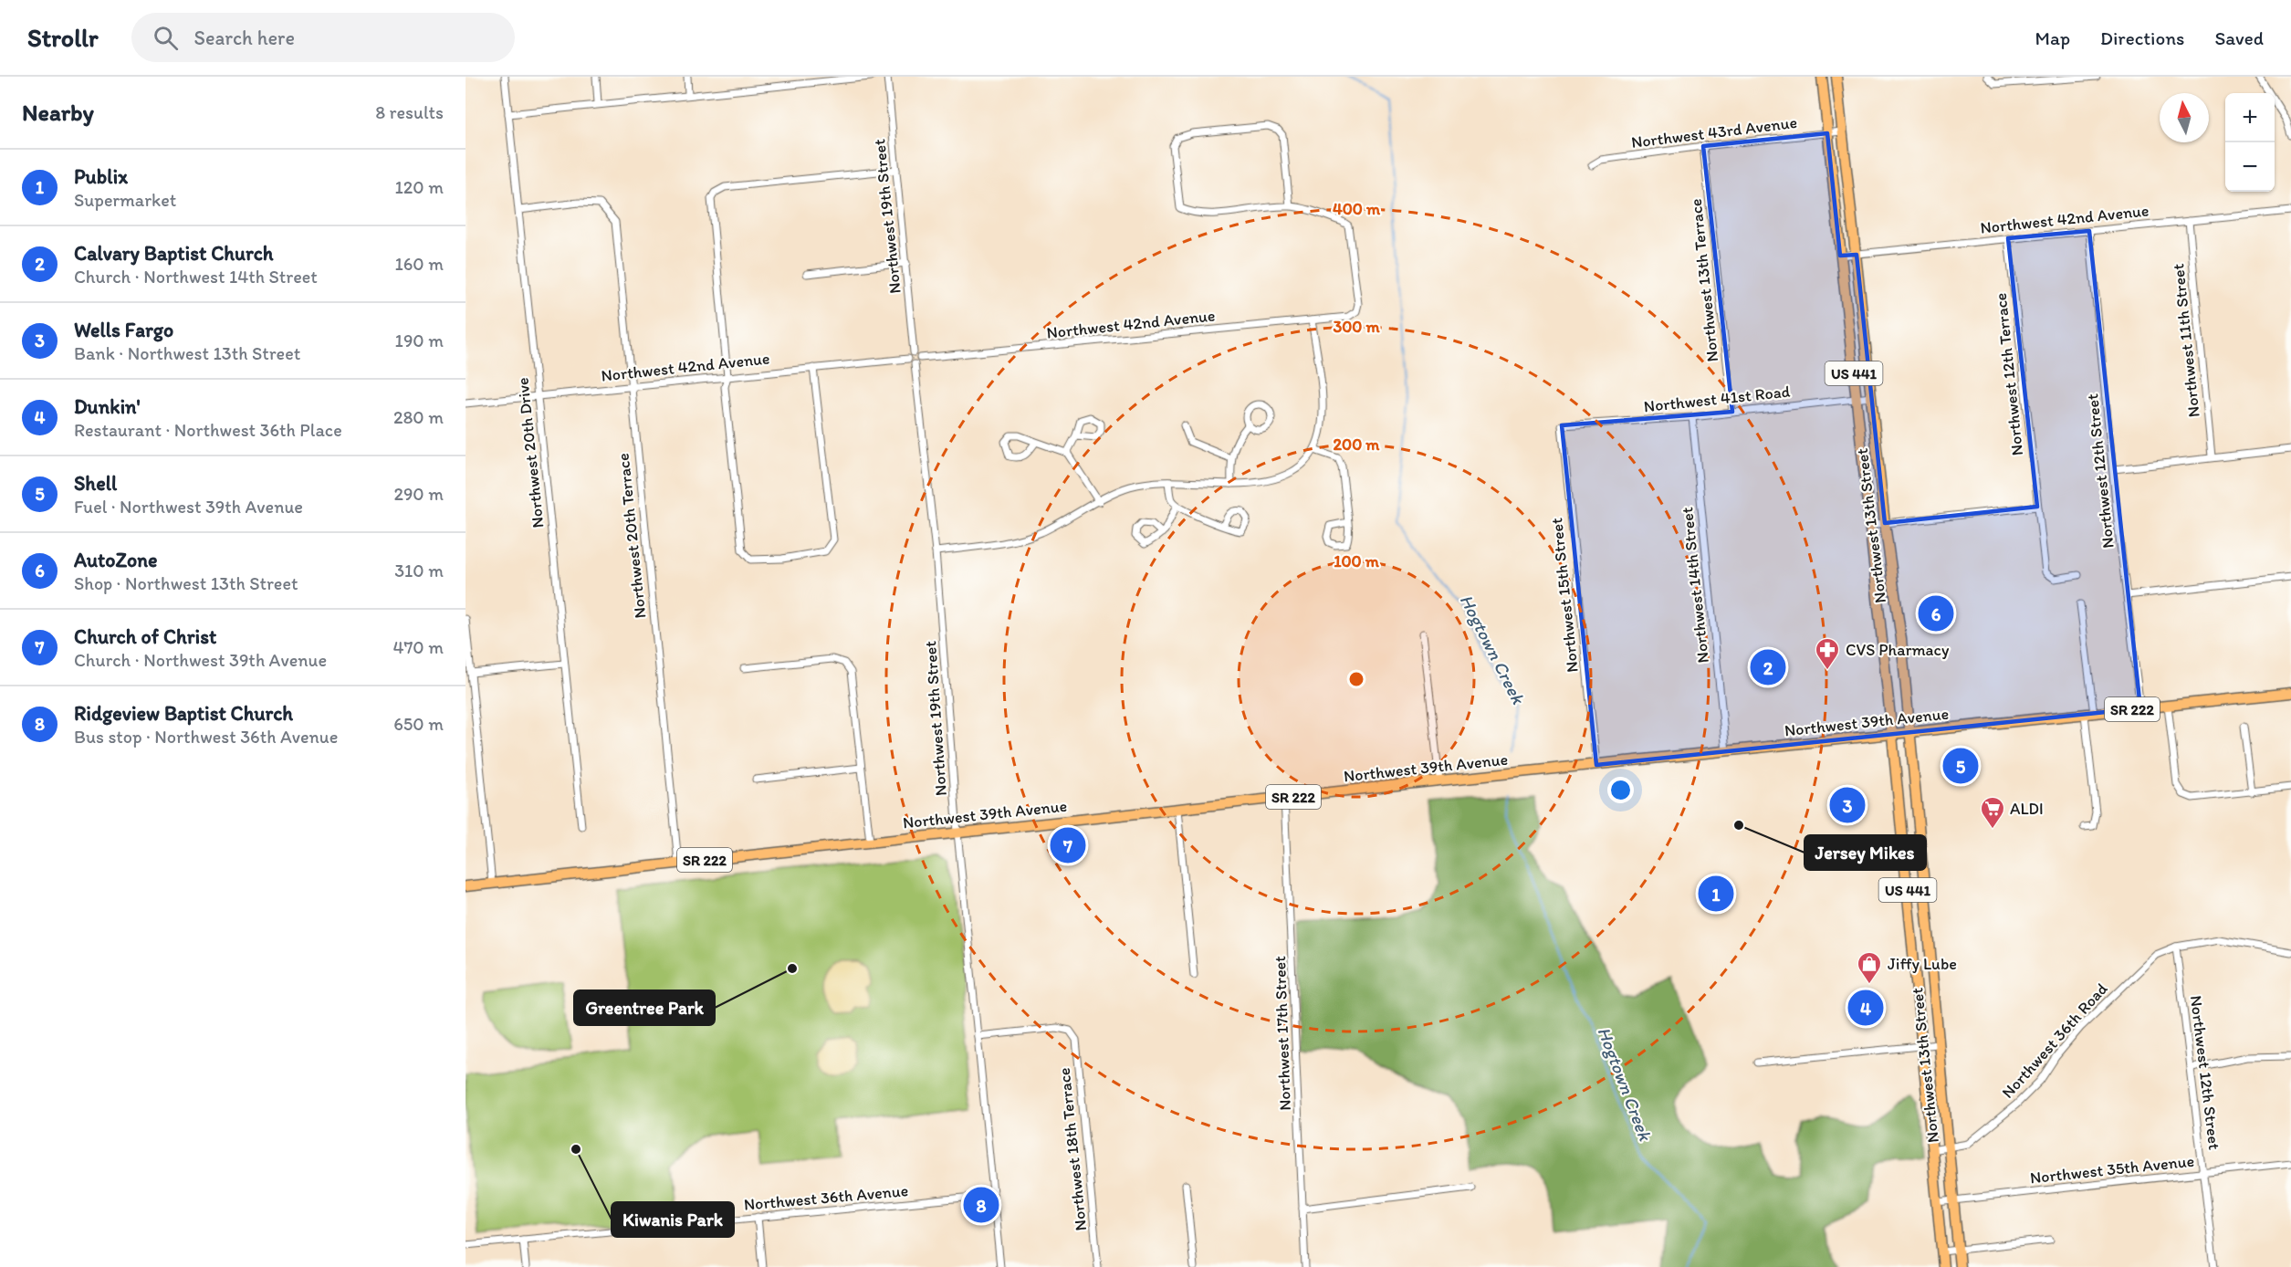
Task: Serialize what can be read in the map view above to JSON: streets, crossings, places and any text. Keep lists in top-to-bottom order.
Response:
{
  "streets": {
    "main road": [
      "US 441",
      "Northwest 13th Street",
      "SR 222",
      "Northwest 39th Avenue"
    ],
    "street": [
      "Northwest 43rd Avenue",
      "Northwest 19th Street",
      "Northwest 42nd Avenue",
      "Northwest 13th Terrace",
      "Northwest 11th Street",
      "Northwest 12th Terrace",
      "Northwest 41st Road",
      "Northwest 20th Drive",
      "Northwest 12th Street",
      "Northwest 20th Terrace",
      "Northwest 14th Street",
      "Northwest 15th Street",
      "Northwest 17th Street",
      "Northwest 36th Road",
      "Northwest 18th Terrace",
      "Northwest 35th Avenue",
      "Northwest 36th Avenue"
    ]
  },
  "crossings": [
    ["Northwest 43rd Avenue", "Northwest 13th Terrace"],
    ["Northwest 43rd Avenue", "Northwest 13th Street"],
    ["Northwest 19th Street", "Northwest 39th Avenue"],
    ["Northwest 19th Street", "Northwest 18th Terrace"],
    ["Northwest 19th Street", "Northwest 36th Avenue"],
    ["Northwest 42nd Avenue", "Northwest 11th Street"],
    ["Northwest 42nd Avenue", "Northwest 12th Terrace"],
    ["Northwest 42nd Avenue", "Northwest 20th Drive"],
    ["Northwest 42nd Avenue", "Northwest 12th Street"],
    ["Northwest 42nd Avenue", "Northwest 13th Street"],
    ["Northwest 42nd Avenue", "Northwest 20th Terrace"],
    ["Northwest 13th Terrace", "Northwest 41st Road"],
    ["Northwest 41st Road", "Northwest 13th Street"],
    ["Northwest 41st Road", "Northwest 14th Street"],
    ["Northwest 41st Road", "Northwest 15th Street"],
    ["Northwest 20th Drive", "Northwest 20th Terrace"],
    ["Northwest 12th Street", "Northwest 39th Avenue"],
    ["Northwest 12th Street", "Northwest 36th Road"],
    ["Northwest 12th Street", "Northwest 35th Avenue"],
    ["Northwest 13th Street", "Northwest 39th Avenue"],
    ["Northwest 13th Street", "Northwest 36th Road"],
    ["Northwest 13th Street", "Northwest 35th Avenue"],
    ["Northwest 20th Terrace", "Northwest 39th Avenue"],
    ["Northwest 14th Street", "Northwest 39th Avenue"],
    ["Northwest 15th Street", "Northwest 39th Avenue"],
    ["Northwest 39th Avenue", "Northwest 17th Street"]
  ],
  "water": ["Hogtown Creek"],
  "places": {
    "pharmacy": ["CVS Pharmacy"],
    "other": ["Jersey Mikes", "Greentree Park", "Kiwanis Park"],
    "supermarket": ["ALDI"],
    "shop": ["Jiffy Lube"]
  },
  "north": "top",
  "page": {
    "header": "Strollr",
    "search": "Search here",
    "nav": ["Map", "Directions", "Saved"],
    "heading": ["Nearby", "8 results"],
    "map_buttons": ["+", "−"],
    "list": [
      {
        "mark": "1",
        "name": "Publix",
        "note": "Supermarket",
        "value": "120 m"
      },
      {
        "mark": "2",
        "name": "Calvary Baptist Church",
        "note": "Church · Northwest 14th Street",
        "value": "160 m"
      },
      {
        "mark": "3",
        "name": "Wells Fargo",
        "note": "Bank · Northwest 13th Street",
        "value": "190 m"
      },
      {
        "mark": "4",
        "name": "Dunkin'",
        "note": "Restaurant · Northwest 36th Place",
        "value": "280 m"
      },
      {
        "mark": "5",
        "name": "Shell",
        "note": "Fuel · Northwest 39th Avenue",
        "value": "290 m"
      },
      {
        "mark": "6",
        "name": "AutoZone",
        "note": "Shop · Northwest 13th Street",
        "value": "310 m"
      },
      {
        "mark": "7",
        "name": "Church of Christ",
        "note": "Church · Northwest 39th Avenue",
        "value": "470 m"
      },
      {
        "mark": "8",
        "name": "Ridgeview Baptist Church",
        "note": "Bus stop · Northwest 36th Avenue",
        "value": "650 m"
      }
    ],
    "pins": [
      "6",
      "2",
      "5",
      "3",
      "7",
      "1",
      "4",
      "8"
    ]
  },
  "rings": [
    "400 m",
    "300 m",
    "200 m",
    "100 m"
  ]
}
